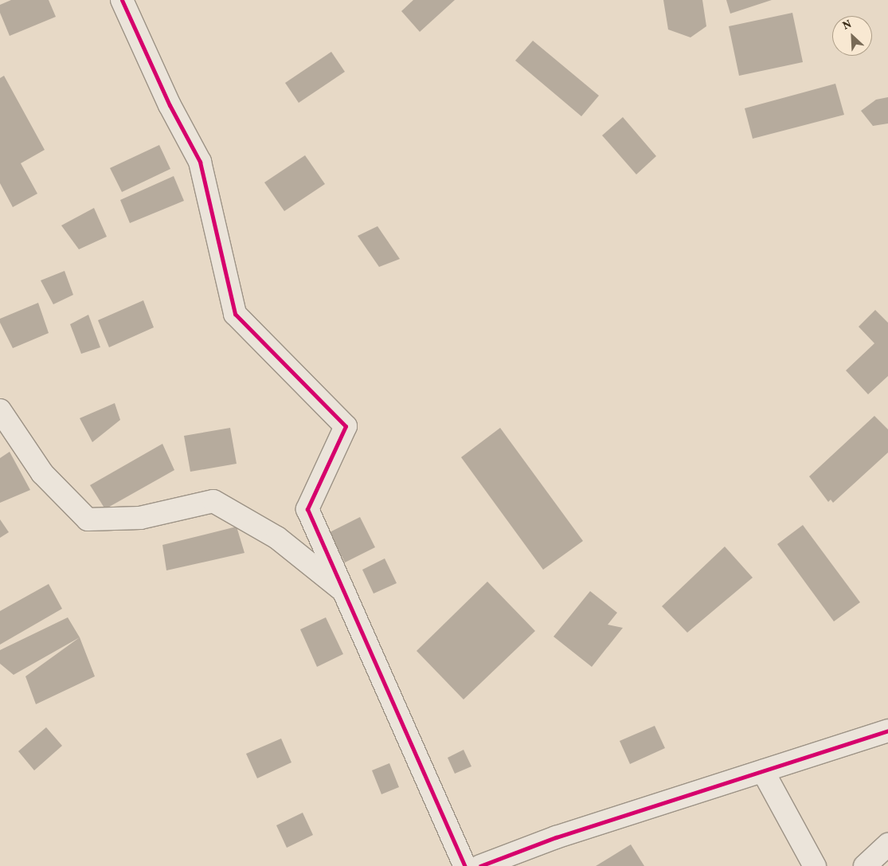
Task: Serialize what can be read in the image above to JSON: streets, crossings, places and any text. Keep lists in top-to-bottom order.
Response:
{
  "north": "top left"
}
